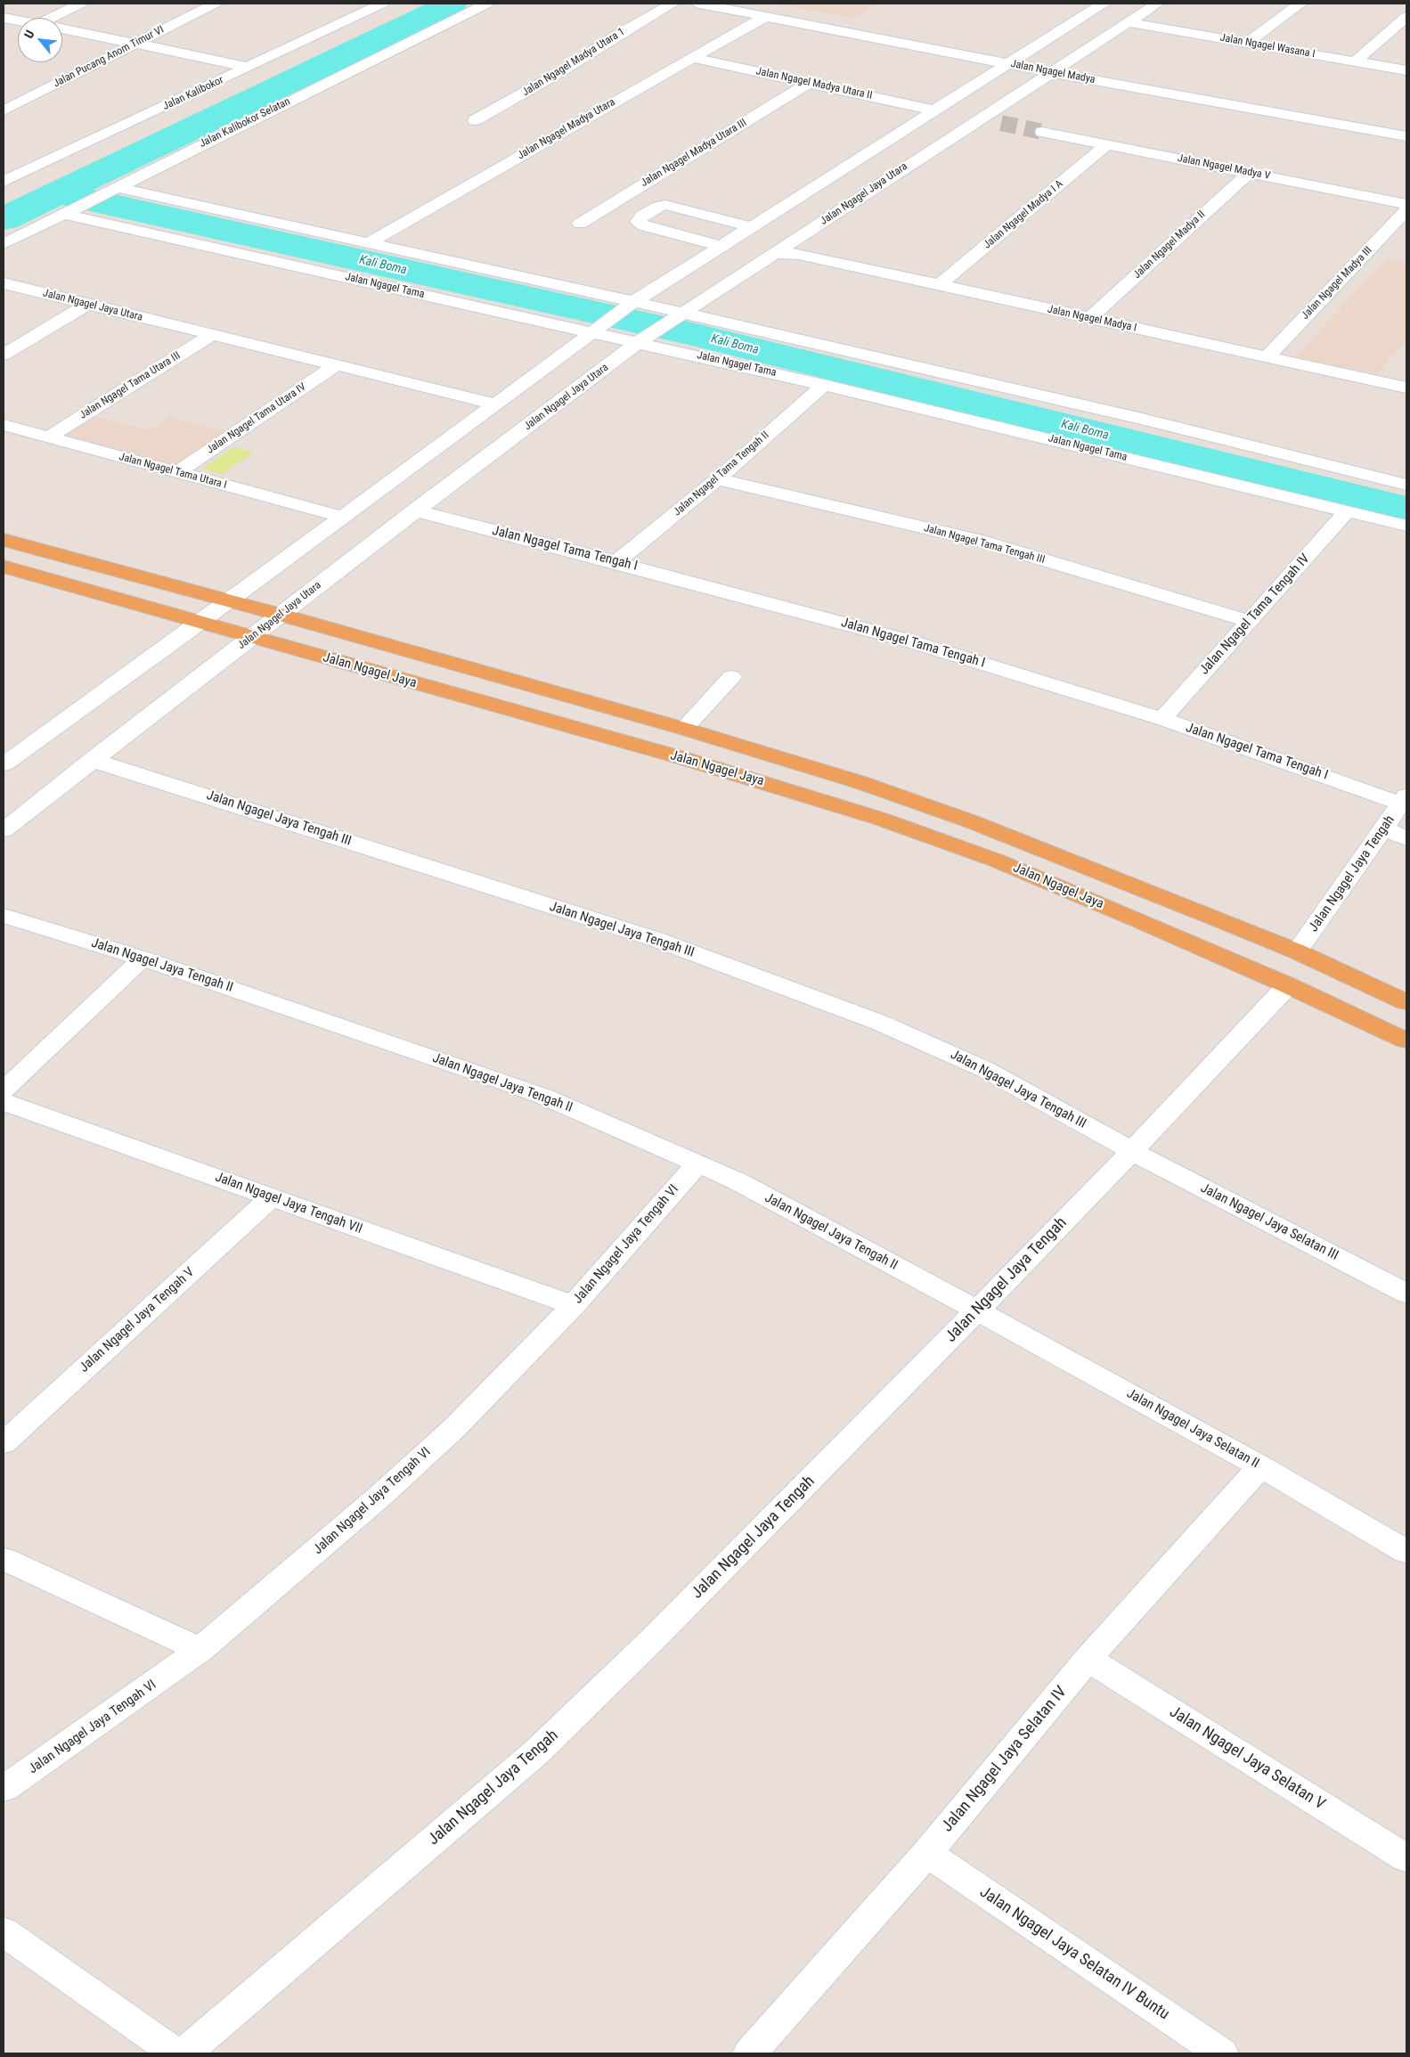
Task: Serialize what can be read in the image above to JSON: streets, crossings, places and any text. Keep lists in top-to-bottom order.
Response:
{
  "streets": {
    "main road": ["Jalan Ngagel Jaya"],
    "street": [
      "Jalan Ngagel Wasana I",
      "Jalan Pucang Anom Timur VI",
      "Jalan Ngagel Madya Utara 1",
      "Jalan Ngagel Madya",
      "Jalan Ngagel Madya Utara II",
      "Jalan Kalibokor",
      "Jalan Kalibokor Selatan",
      "Jalan Ngagel Madya Utara",
      "Jalan Ngagel Madya Utara III",
      "Jalan Ngagel Madya V",
      "Jalan Ngagel Jaya Utara",
      "Jalan Ngagel Madya I A",
      "Jalan Ngagel Madya II",
      "Jalan Ngagel Madya III",
      "Jalan Ngagel Tama",
      "Jalan Ngagel Madya I",
      "Jalan Ngagel Tama Utara III",
      "Jalan Ngagel Tama Utara IV",
      "Jalan Ngagel Tama Utara I",
      "Jalan Ngagel Tama Tengah II",
      "Jalan Ngagel Tama Tengah III",
      "Jalan Ngagel Tama Tengah I",
      "Jalan Ngagel Tama Tengah IV",
      "Jalan Ngagel Jaya Tengah III",
      "Jalan Ngagel Jaya Tengah",
      "Jalan Ngagel Jaya Tengah II",
      "Jalan Ngagel Jaya Tengah VII",
      "Jalan Ngagel Jaya Selatan III",
      "Jalan Ngagel Jaya Tengah VI",
      "Jalan Ngagel Jaya Tengah V",
      "Jalan Ngagel Jaya Selatan II",
      "Jalan Ngagel Jaya Selatan V",
      "Jalan Ngagel Jaya Selatan IV",
      "Jalan Ngagel Jaya Selatan IV Buntu"
    ]
  },
  "crossings": [
    ["Jalan Ngagel Wasana I", "Jalan Ngagel Jaya Utara"],
    ["Jalan Ngagel Madya", "Jalan Ngagel Madya Utara"],
    ["Jalan Ngagel Madya", "Jalan Ngagel Jaya Utara"],
    ["Jalan Ngagel Madya Utara II", "Jalan Ngagel Madya Utara"],
    ["Jalan Ngagel Madya Utara II", "Jalan Ngagel Madya Utara III"],
    ["Jalan Kalibokor Selatan", "Jalan Ngagel Tama"],
    ["Jalan Ngagel Madya V", "Jalan Ngagel Madya I A"],
    ["Jalan Ngagel Madya V", "Jalan Ngagel Madya II"],
    ["Jalan Ngagel Jaya Utara", "Jalan Ngagel Tama"],
    ["Jalan Ngagel Jaya Utara", "Jalan Ngagel Madya I"],
    ["Jalan Ngagel Jaya Utara", "Jalan Ngagel Tama Utara III"],
    ["Jalan Ngagel Jaya Utara", "Jalan Ngagel Tama Utara IV"],
    ["Jalan Ngagel Jaya Utara", "Jalan Ngagel Tama Tengah I"],
    ["Jalan Ngagel Jaya Utara", "Jalan Ngagel Jaya"],
    ["Jalan Ngagel Jaya Utara", "Jalan Ngagel Jaya Tengah III"],
    ["Jalan Ngagel Madya I A", "Jalan Ngagel Madya I"],
    ["Jalan Ngagel Madya II", "Jalan Ngagel Madya I"],
    ["Jalan Ngagel Madya III", "Jalan Ngagel Madya I"],
    ["Jalan Ngagel Tama", "Jalan Ngagel Tama Tengah II"],
    ["Jalan Ngagel Tama", "Jalan Ngagel Tama Tengah IV"],
    ["Jalan Ngagel Tama Utara III", "Jalan Ngagel Tama Utara I"],
    ["Jalan Ngagel Tama Utara IV", "Jalan Ngagel Tama Utara I"],
    ["Jalan Ngagel Tama Tengah II", "Jalan Ngagel Tama Tengah III"],
    ["Jalan Ngagel Tama Tengah II", "Jalan Ngagel Tama Tengah I"],
    ["Jalan Ngagel Tama Tengah III", "Jalan Ngagel Tama Tengah IV"],
    ["Jalan Ngagel Tama Tengah I", "Jalan Ngagel Tama Tengah IV"],
    ["Jalan Ngagel Tama Tengah I", "Jalan Ngagel Jaya Tengah"],
    ["Jalan Ngagel Jaya", "Jalan Ngagel Jaya Tengah"],
    ["Jalan Ngagel Jaya Tengah III", "Jalan Ngagel Jaya Tengah"],
    ["Jalan Ngagel Jaya Tengah III", "Jalan Ngagel Jaya Selatan III"],
    ["Jalan Ngagel Jaya Tengah", "Jalan Ngagel Jaya Tengah II"],
    ["Jalan Ngagel Jaya Tengah", "Jalan Ngagel Jaya Selatan III"],
    ["Jalan Ngagel Jaya Tengah", "Jalan Ngagel Jaya Selatan II"],
    ["Jalan Ngagel Jaya Tengah II", "Jalan Ngagel Jaya Tengah VI"],
    ["Jalan Ngagel Jaya Tengah II", "Jalan Ngagel Jaya Selatan II"],
    ["Jalan Ngagel Jaya Tengah VII", "Jalan Ngagel Jaya Tengah VI"],
    ["Jalan Ngagel Jaya Tengah VII", "Jalan Ngagel Jaya Tengah V"],
    ["Jalan Ngagel Jaya Selatan II", "Jalan Ngagel Jaya Selatan IV"],
    ["Jalan Ngagel Jaya Selatan V", "Jalan Ngagel Jaya Selatan IV"],
    ["Jalan Ngagel Jaya Selatan IV", "Jalan Ngagel Jaya Selatan IV Buntu"]
  ],
  "water": ["Kali Boma"],
  "north": "top left"
}
